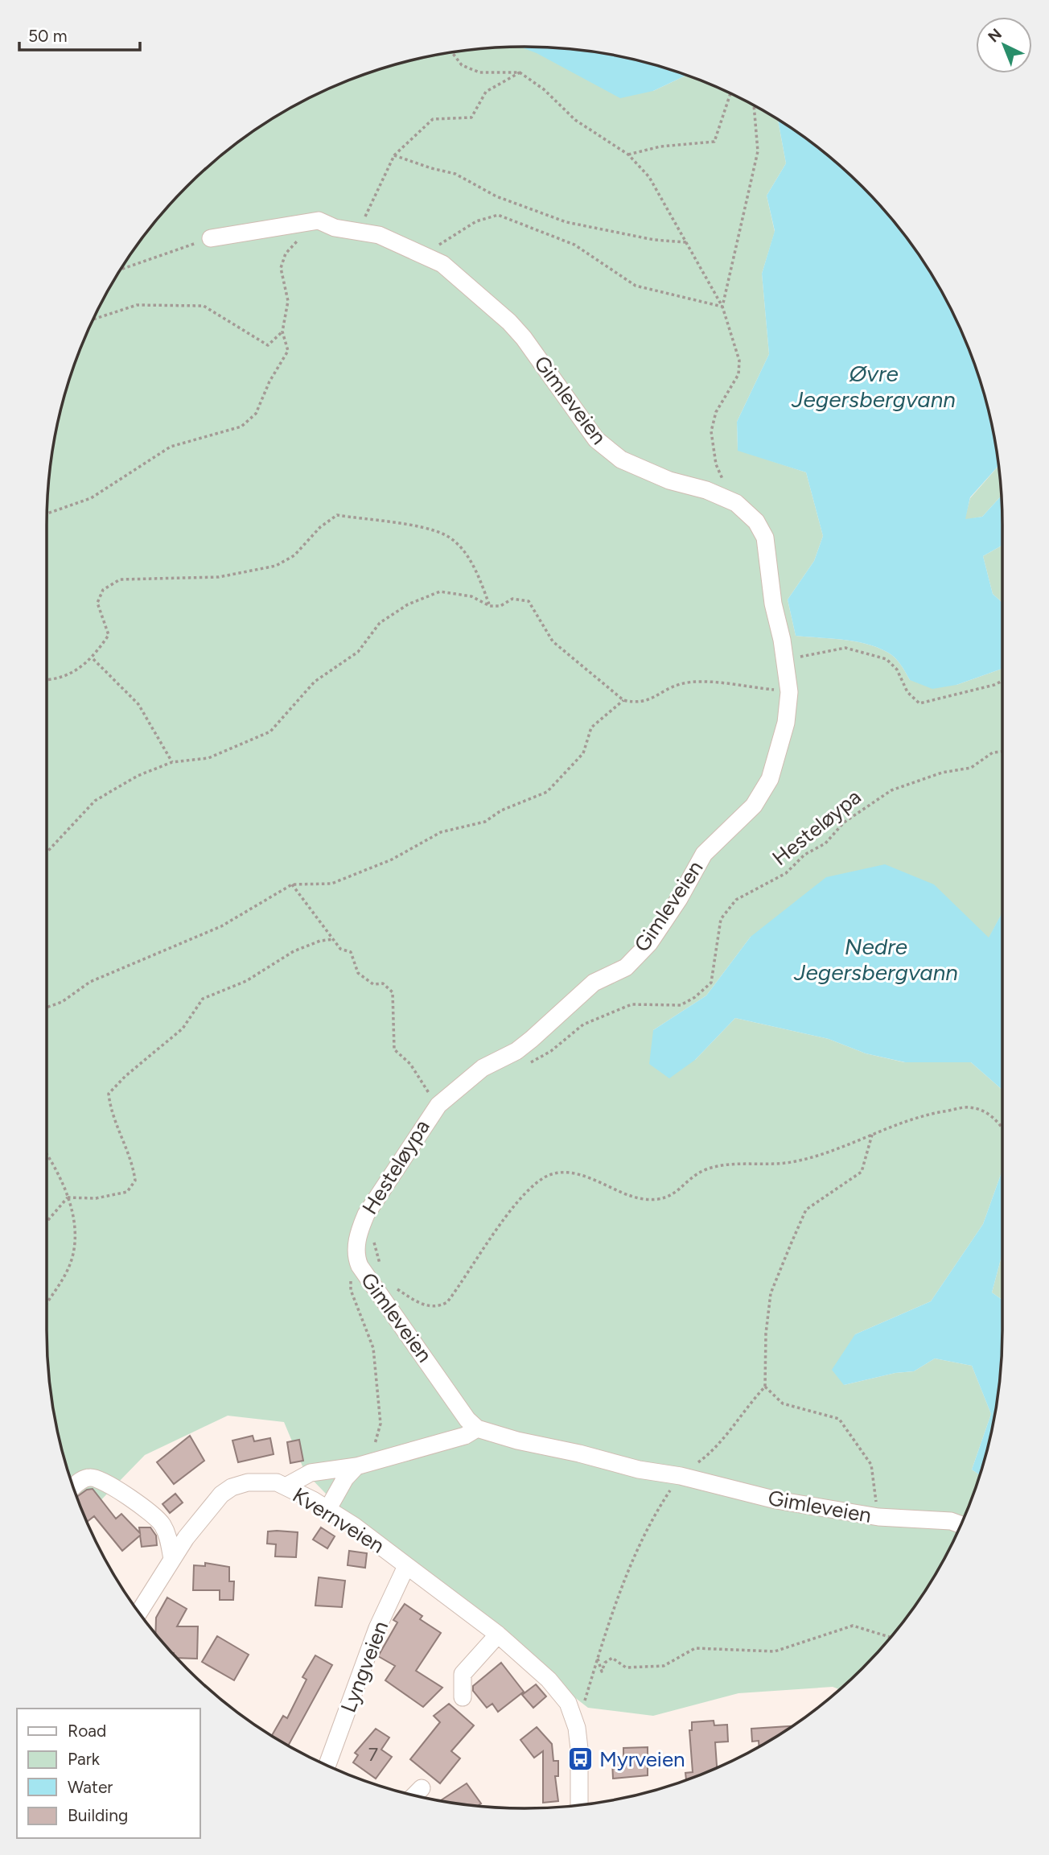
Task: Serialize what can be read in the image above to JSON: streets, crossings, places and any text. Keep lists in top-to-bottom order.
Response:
{
  "streets": {
    "street": ["Gimleveien", "Kvernveien", "Lyngveien"],
    "path": ["Hesteløypa"]
  },
  "crossings": [
    ["Kvernveien", "Lyngveien"]
  ],
  "water": ["Øvre Jegersbergvann", "Nedre Jegersbergvann"],
  "places": {
    "bus stop": ["Myrveien"]
  },
  "house_numbers": ["7"],
  "legend": [
    "Road",
    "Park",
    "Water",
    "Building"
  ],
  "scale_bar": "50 m",
  "north": "top left"
}
